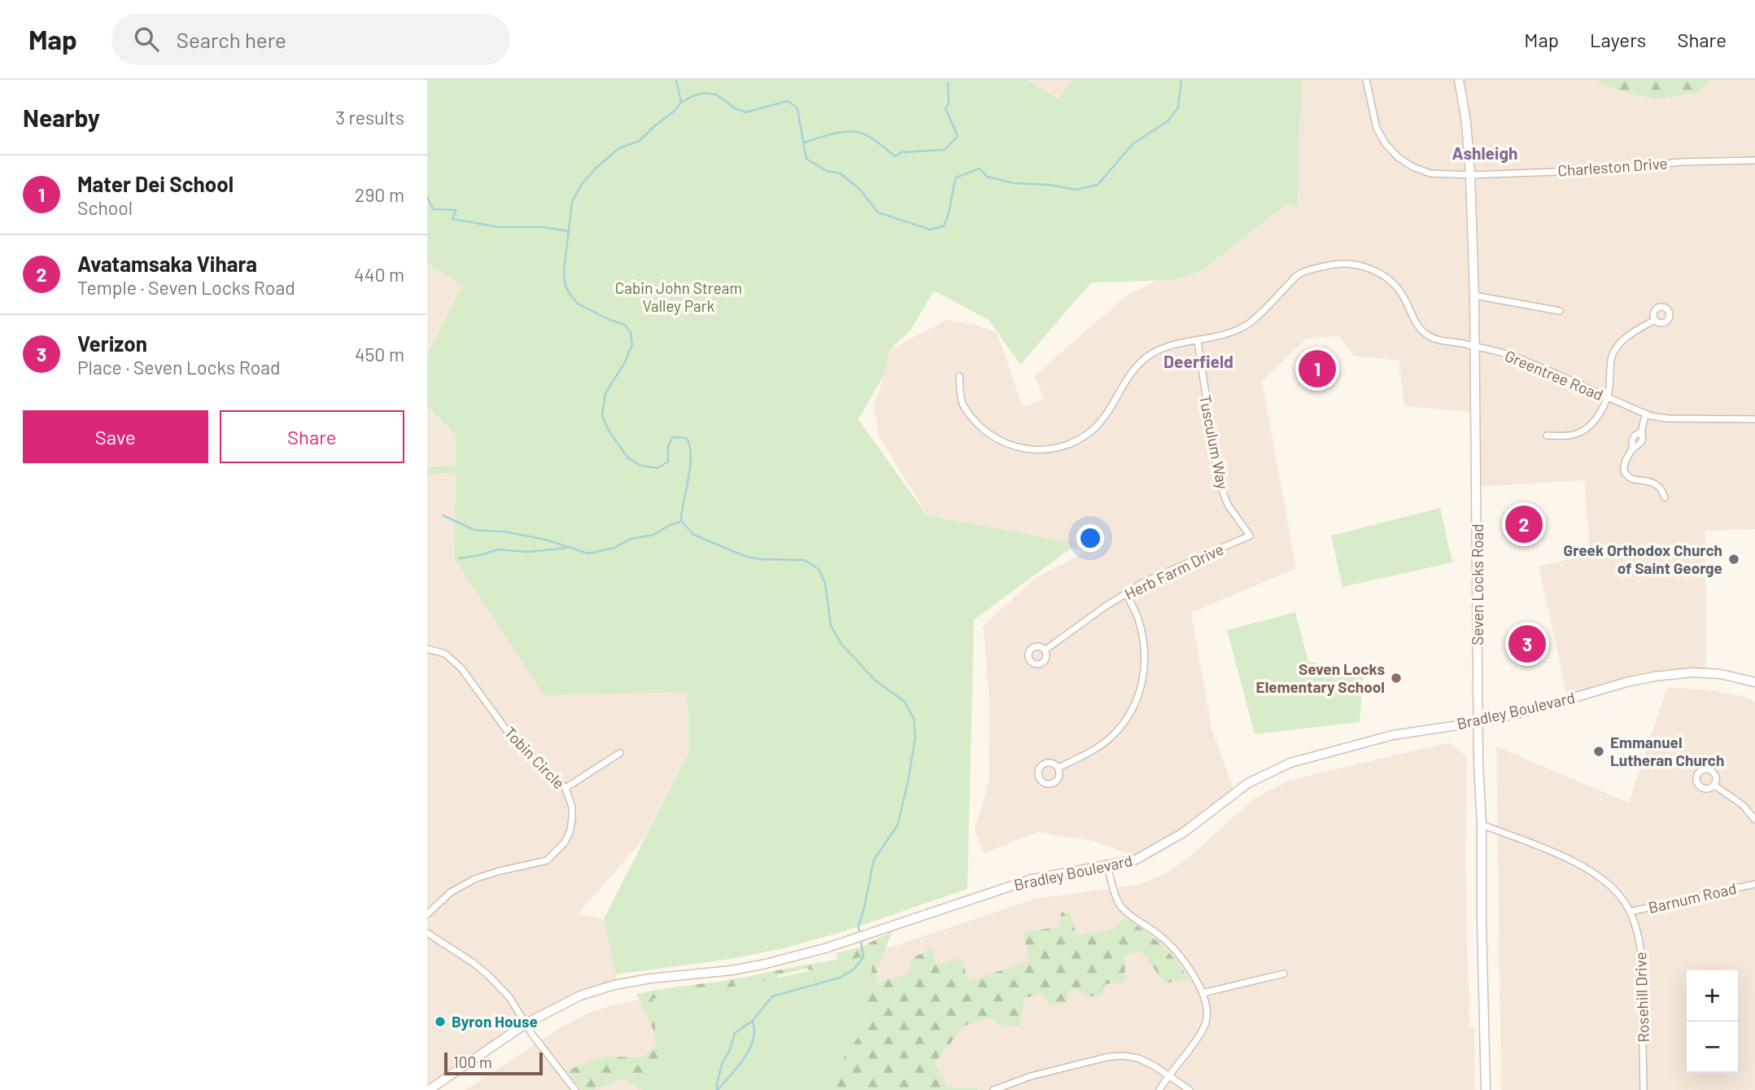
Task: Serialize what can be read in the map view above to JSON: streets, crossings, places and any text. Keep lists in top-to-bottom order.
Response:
{
  "streets": {
    "main road": ["Seven Locks Road", "Bradley Boulevard"],
    "street": [
      "Charleston Drive",
      "Greentree Road",
      "Tusculum Way",
      "Herb Farm Drive",
      "Tobin Circle",
      "Barnum Road",
      "Rosehill Drive"
    ]
  },
  "crossings": [
    ["Charleston Drive", "Seven Locks Road"],
    ["Greentree Road", "Tusculum Way"],
    ["Greentree Road", "Seven Locks Road"],
    ["Tusculum Way", "Herb Farm Drive"],
    ["Seven Locks Road", "Bradley Boulevard"],
    ["Seven Locks Road", "Rosehill Drive"],
    ["Barnum Road", "Rosehill Drive"]
  ],
  "districts": ["Ashleigh", "Deerfield"],
  "parks": ["Cabin John Stream Valley Park"],
  "places": [
    "Greek Orthodox Church of Saint George",
    "Seven Locks Elementary School",
    "Emmanuel Lutheran Church",
    "Byron House"
  ],
  "scale_bar": "100 m",
  "page": {
    "header": "Map",
    "search": "Search here",
    "nav": ["Map", "Layers", "Share"],
    "heading": ["Nearby", "3 results"],
    "list": [
      {
        "mark": "1",
        "name": "Mater Dei School",
        "note": "School",
        "value": "290 m"
      },
      {
        "mark": "2",
        "name": "Avatamsaka Vihara",
        "note": "Temple · Seven Locks Road",
        "value": "440 m"
      },
      {
        "mark": "3",
        "name": "Verizon",
        "note": "Place · Seven Locks Road",
        "value": "450 m"
      }
    ],
    "pins": ["1", "2", "3"],
    "buttons": ["Save", "Share"],
    "map_buttons": ["+", "−"],
    "scale": "100 m"
  }
}
